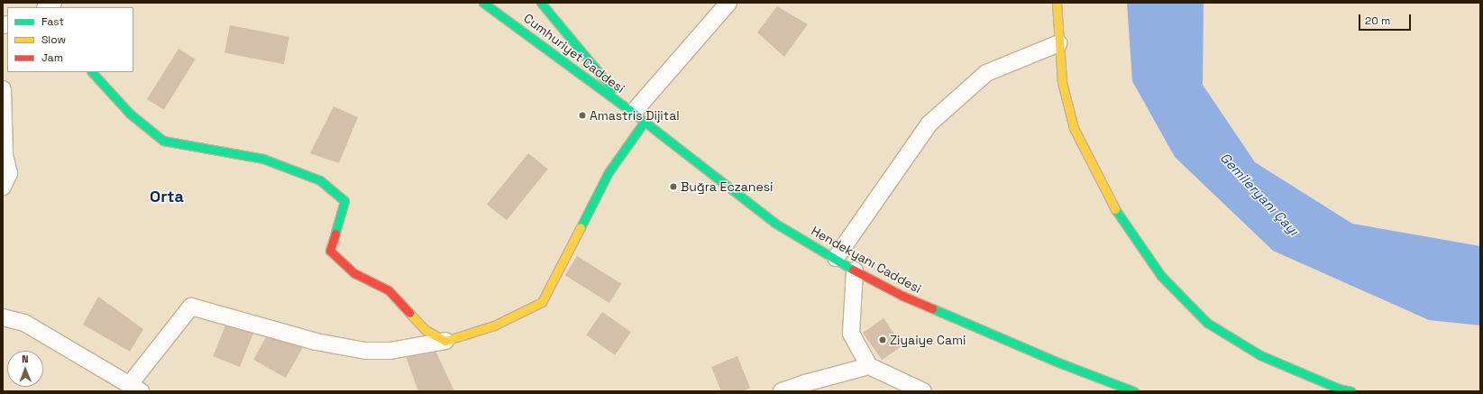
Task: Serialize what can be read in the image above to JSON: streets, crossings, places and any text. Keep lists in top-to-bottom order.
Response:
{
  "streets": {
    "main road": ["Cumhuriyet Caddesi", "Hendekyanı Caddesi"]
  },
  "crossings": [
    ["Cumhuriyet Caddesi", "Hendekyanı Caddesi"]
  ],
  "districts": ["Orta"],
  "water": ["Gemileryanı Çayı"],
  "places": ["Amastris Dijital", "Buğra Eczanesi", "Ziyaiye Cami"],
  "legend": ["Fast", "Slow", "Jam"],
  "scale_bar": "20 m",
  "north": "top"
}
